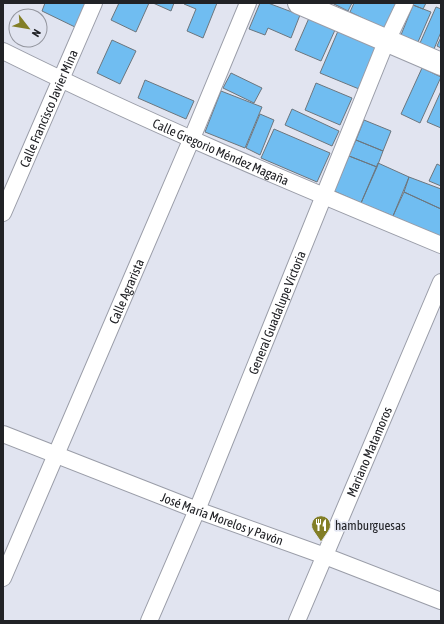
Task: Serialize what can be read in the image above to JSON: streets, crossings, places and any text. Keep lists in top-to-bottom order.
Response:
{
  "streets": {
    "street": [
      "Calle Francisco Javier Mina",
      "Calle Gregorio Méndez Magaña",
      "Calle Agrarista",
      "General Guadalupe Victoria",
      "Mariano Matamoros",
      "José María Morelos y Pavón"
    ]
  },
  "crossings": [
    ["Calle Francisco Javier Mina", "Calle Gregorio Méndez Magaña"],
    ["Calle Gregorio Méndez Magaña", "Calle Agrarista"],
    ["Calle Gregorio Méndez Magaña", "General Guadalupe Victoria"],
    ["Calle Agrarista", "José María Morelos y Pavón"],
    ["General Guadalupe Victoria", "José María Morelos y Pavón"],
    ["Mariano Matamoros", "José María Morelos y Pavón"]
  ],
  "places": {
    "restaurant": ["hamburguesas"]
  },
  "north": "bottom right"
}
